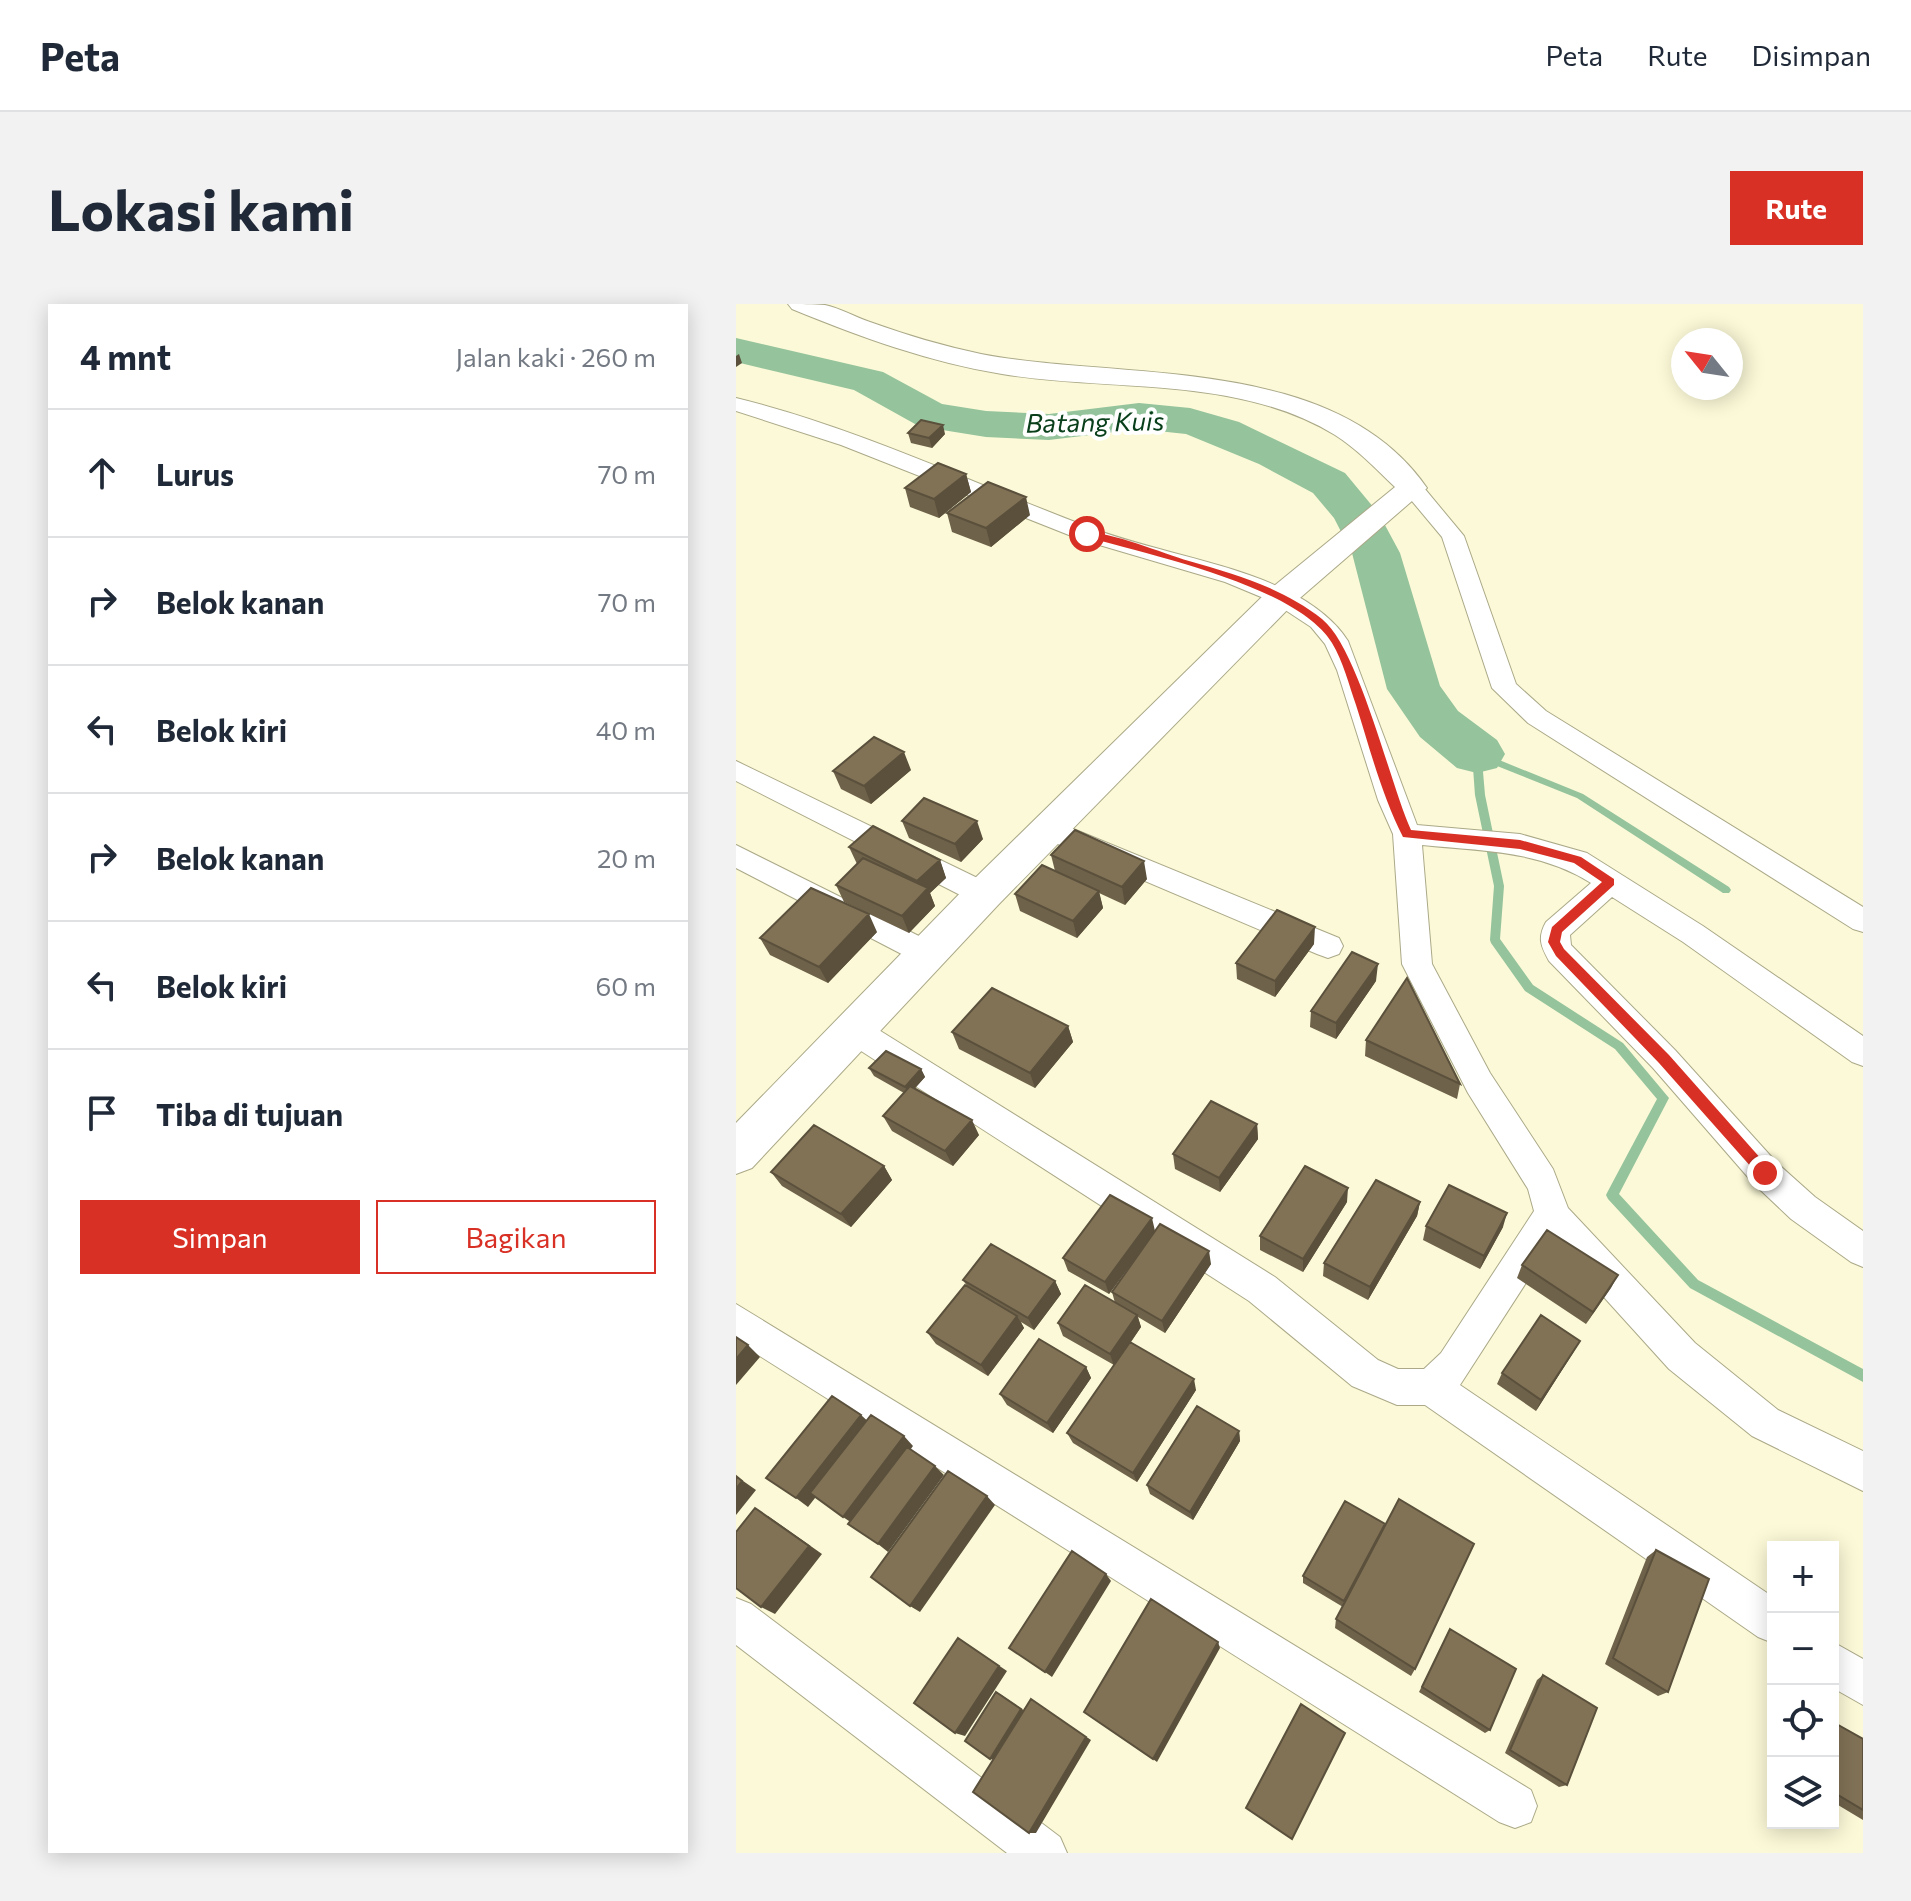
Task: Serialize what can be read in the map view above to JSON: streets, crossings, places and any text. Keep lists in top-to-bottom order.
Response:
{
  "water": ["Batang Kuis"],
  "north": "top left",
  "page": {
    "header": "Peta",
    "nav": ["Peta", "Rute", "Disimpan"],
    "buttons": [
      "Rute",
      ["Simpan", "Bagikan"]
    ],
    "title": "Lokasi kami",
    "heading": ["4 mnt", "Jalan kaki · 260 m"],
    "list": [
      ["Lurus", "70 m"],
      ["Belok kanan", "70 m"],
      ["Belok kiri", "40 m"],
      ["Belok kanan", "20 m"],
      ["Belok kiri", "60 m"],
      "Tiba di tujuan"
    ],
    "map_buttons": ["+", "−"]
  }
}
